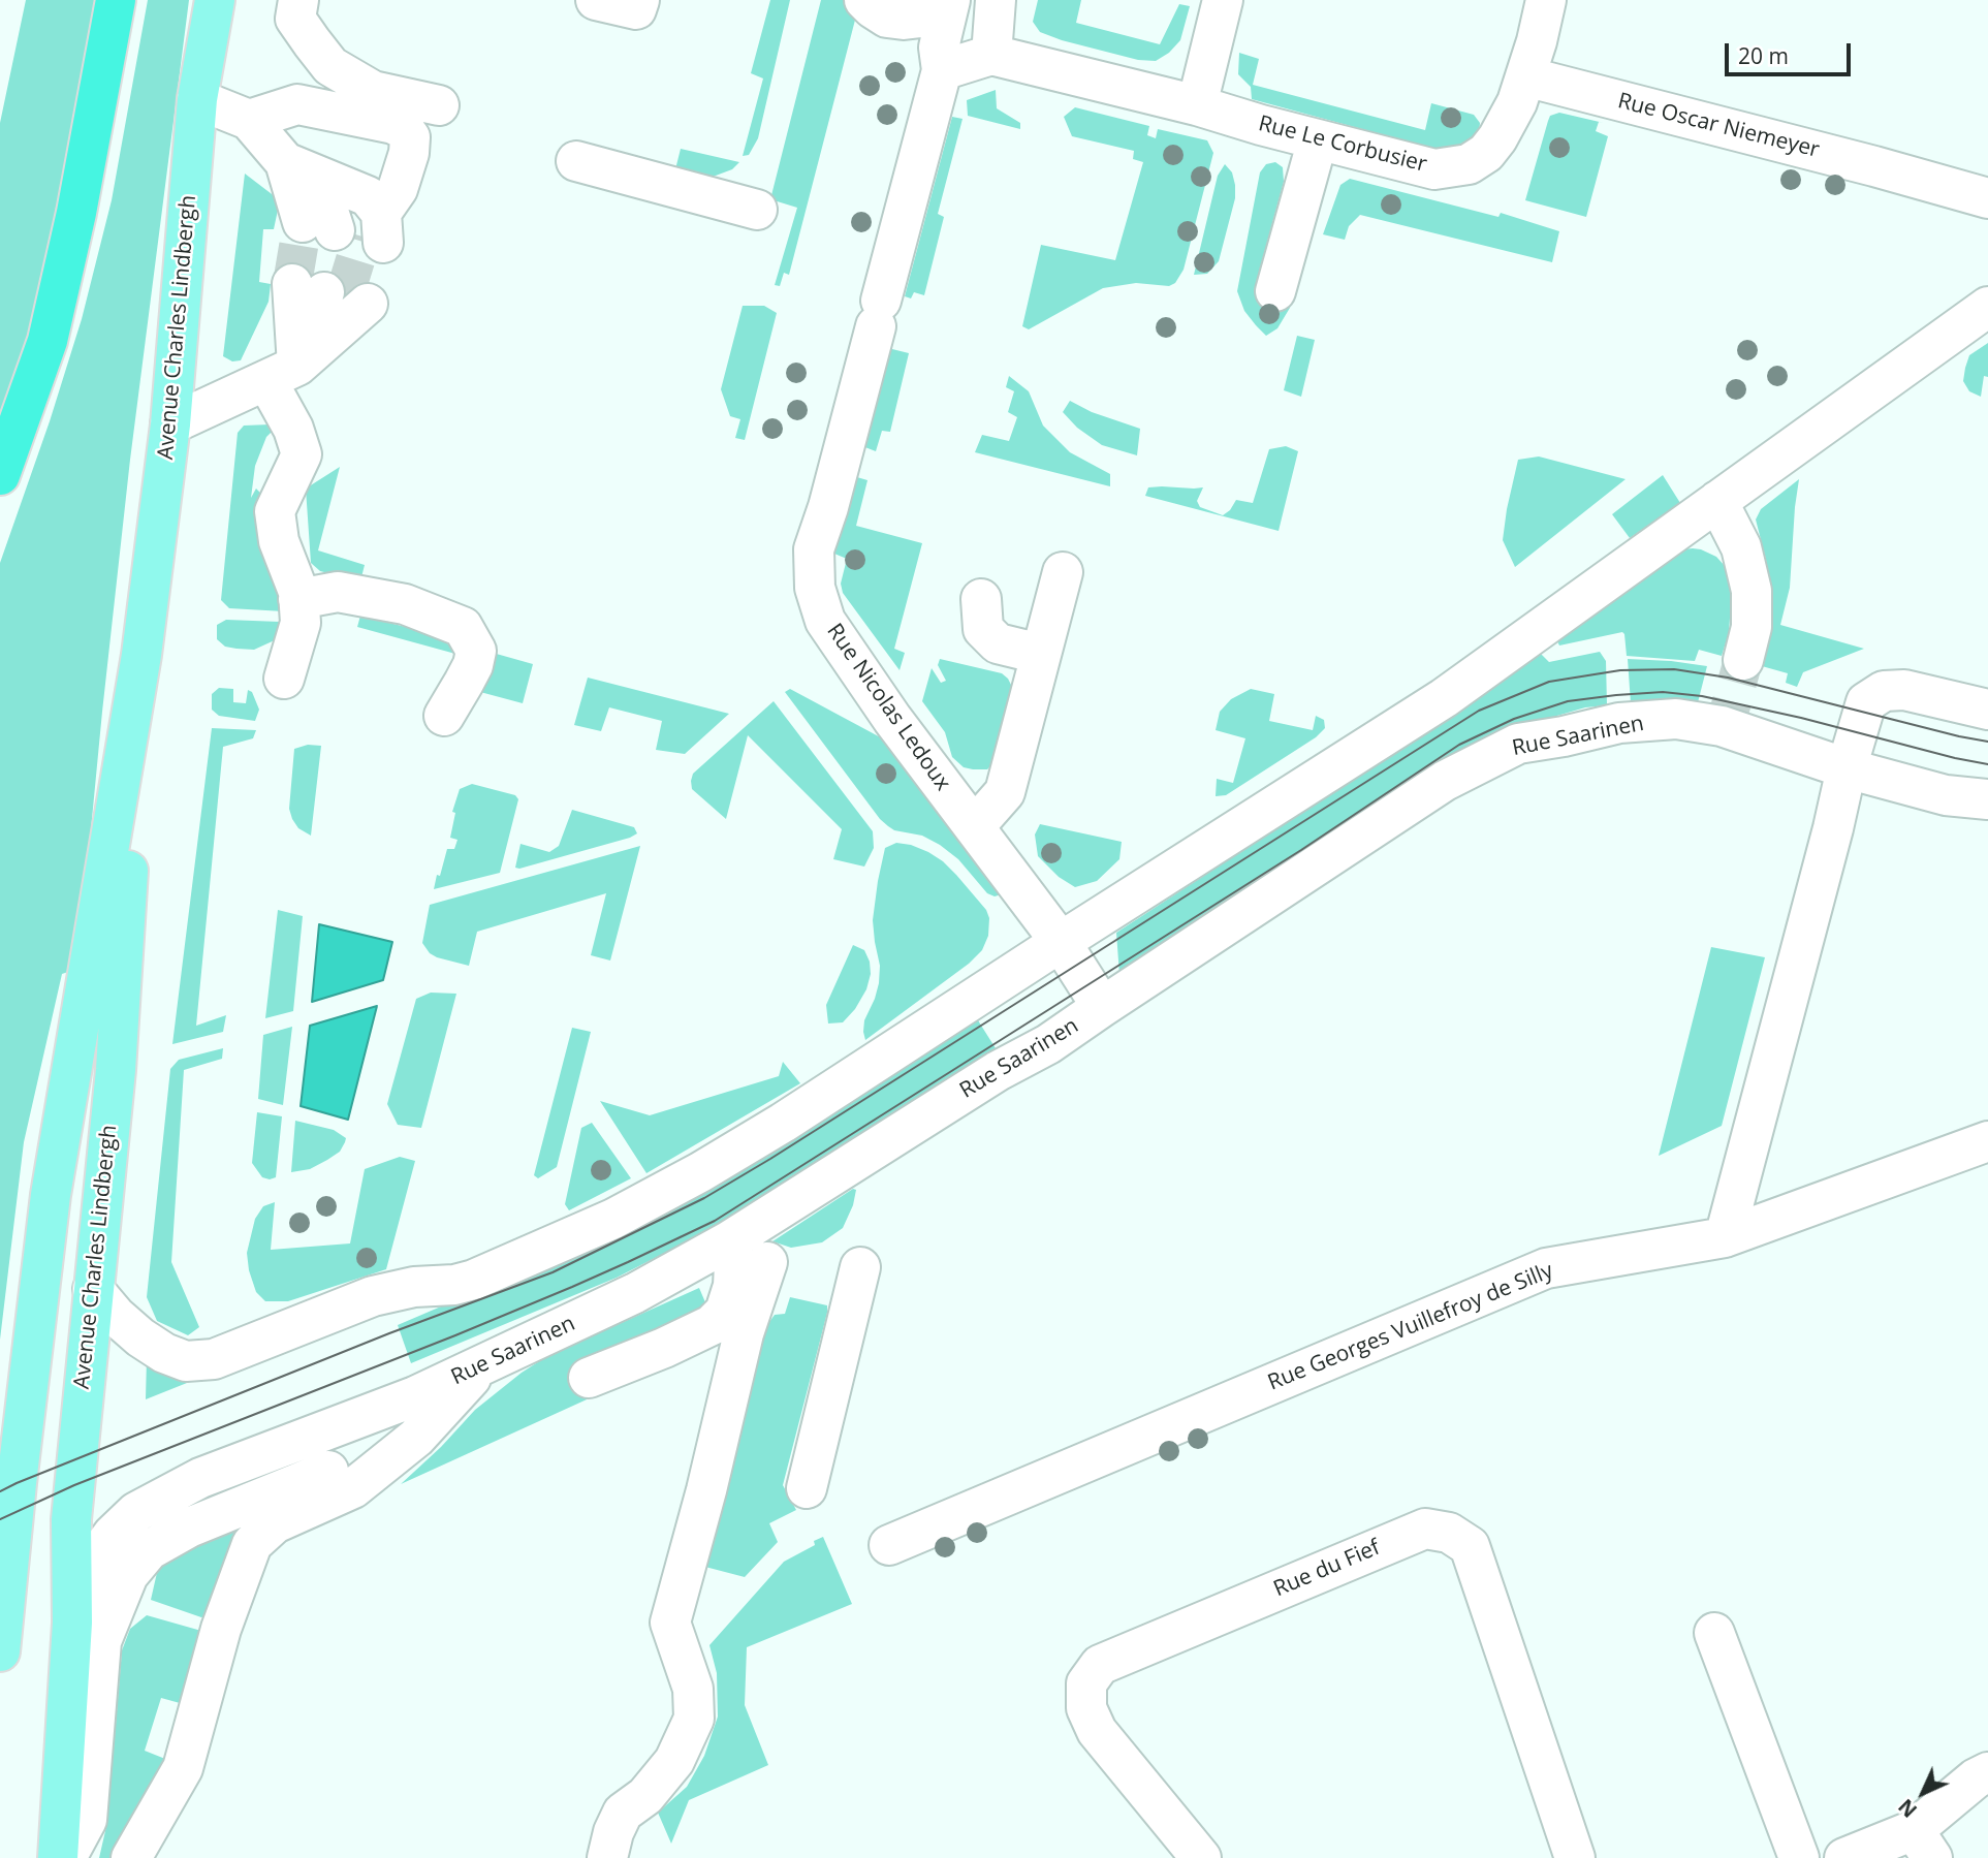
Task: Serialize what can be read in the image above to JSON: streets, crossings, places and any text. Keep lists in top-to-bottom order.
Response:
{
  "streets": {
    "main road": ["Avenue Charles Lindbergh"],
    "street": [
      "Rue Oscar Niemeyer",
      "Rue Le Corbusier",
      "Rue Nicolas Ledoux",
      "Rue Saarinen",
      "Rue Georges Vuillefroy de Silly",
      "Rue du Fief"
    ]
  },
  "crossings": [
    ["Rue Oscar Niemeyer", "Rue Le Corbusier"],
    ["Avenue Charles Lindbergh", "Rue Saarinen"],
    ["Rue Nicolas Ledoux", "Rue Saarinen"]
  ],
  "scale_bar": "20 m",
  "north": "bottom left"
}
